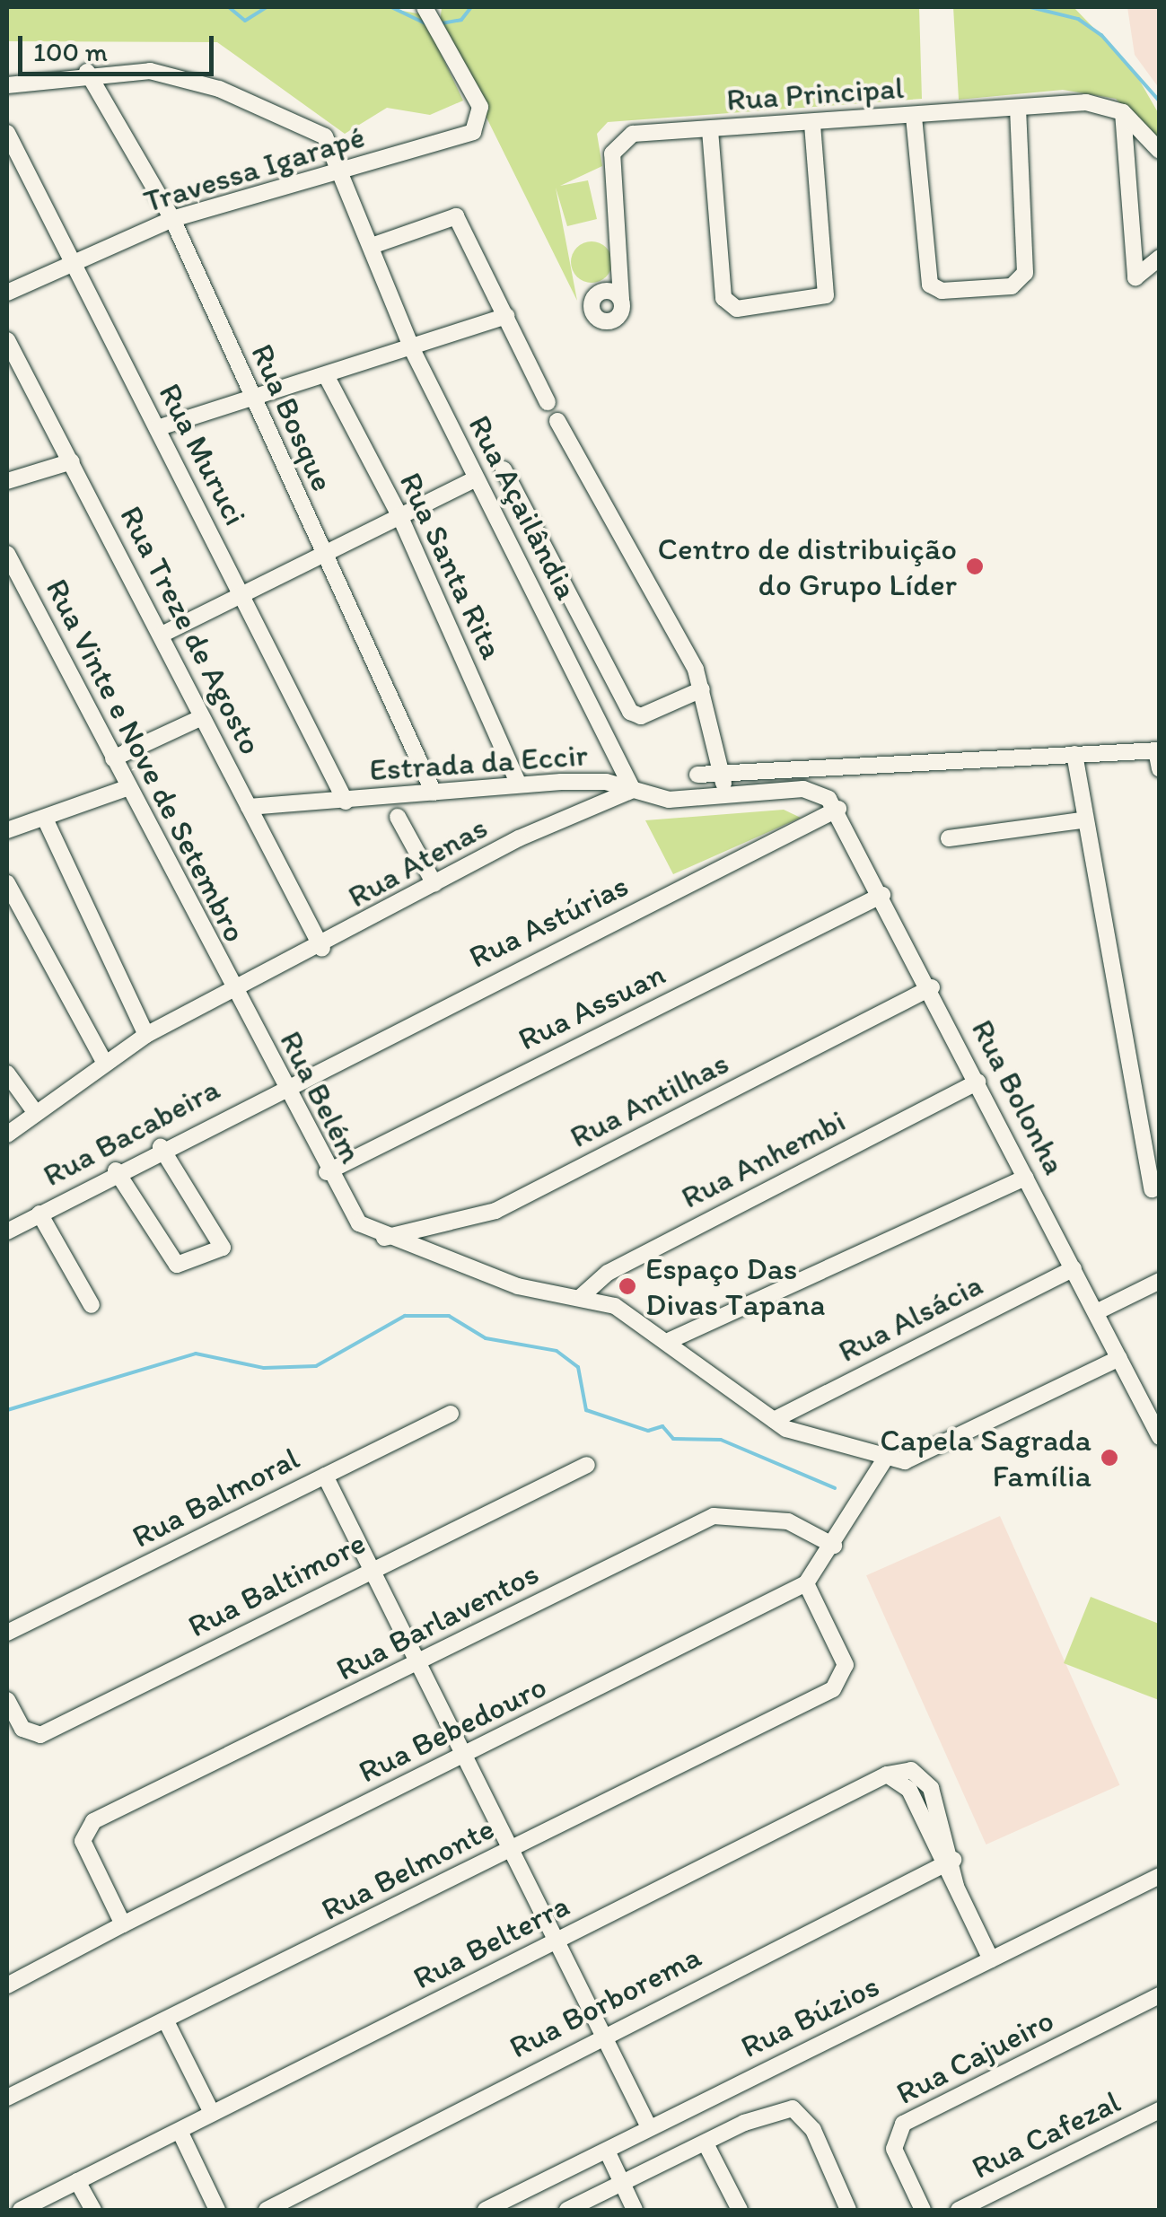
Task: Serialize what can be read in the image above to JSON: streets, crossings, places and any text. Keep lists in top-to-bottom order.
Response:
{
  "streets": {
    "street": [
      "Rua Principal",
      "Travessa Igarapé",
      "Rua Bosque",
      "Rua Muruci",
      "Rua Açailândia",
      "Rua Santa Rita",
      "Rua Treze de Agosto",
      "Rua Vinte e Nove de Setembro",
      "Estrada da Eccir",
      "Rua Atenas",
      "Rua Astúrias",
      "Rua Assuan",
      "Rua Belém",
      "Rua Bolonha",
      "Rua Antilhas",
      "Rua Bacabeira",
      "Rua Anhembi",
      "Rua Alsácia",
      "Rua Balmoral",
      "Rua Baltimore",
      "Rua Barlaventos",
      "Rua Bebedouro",
      "Rua Belmonte",
      "Rua Belterra",
      "Rua Borborema",
      "Rua Búzios",
      "Rua Cajueiro",
      "Rua Cafezal"
    ]
  },
  "crossings": [
    ["Travessa Igarapé", "Rua Bosque"],
    ["Travessa Igarapé", "Rua Muruci"],
    ["Travessa Igarapé", "Rua Açailândia"],
    ["Rua Bosque", "Rua Açailândia"],
    ["Rua Bosque", "Estrada da Eccir"],
    ["Rua Muruci", "Estrada da Eccir"],
    ["Rua Açailândia", "Estrada da Eccir"],
    ["Rua Açailândia", "Rua Atenas"],
    ["Rua Santa Rita", "Estrada da Eccir"],
    ["Rua Treze de Agosto", "Estrada da Eccir"],
    ["Rua Treze de Agosto", "Rua Atenas"],
    ["Rua Vinte e Nove de Setembro", "Rua Atenas"],
    ["Rua Vinte e Nove de Setembro", "Rua Belém"],
    ["Estrada da Eccir", "Rua Atenas"],
    ["Estrada da Eccir", "Rua Bolonha"],
    ["Rua Atenas", "Rua Belém"],
    ["Rua Astúrias", "Rua Belém"],
    ["Rua Astúrias", "Rua Bolonha"],
    ["Rua Astúrias", "Rua Bacabeira"],
    ["Rua Assuan", "Rua Belém"],
    ["Rua Assuan", "Rua Bolonha"],
    ["Rua Belém", "Rua Antilhas"],
    ["Rua Belém", "Rua Bacabeira"],
    ["Rua Bolonha", "Rua Antilhas"],
    ["Rua Bolonha", "Rua Anhembi"],
    ["Rua Bolonha", "Rua Alsácia"],
    ["Rua Barlaventos", "Rua Bebedouro"],
    ["Rua Bebedouro", "Rua Belmonte"],
    ["Rua Belterra", "Rua Borborema"]
  ],
  "places": ["Centro de distribuição do Grupo Líder", "Espaço Das Divas Tapana", "Capela Sagrada Família"],
  "scale_bar": "100 m"
}
